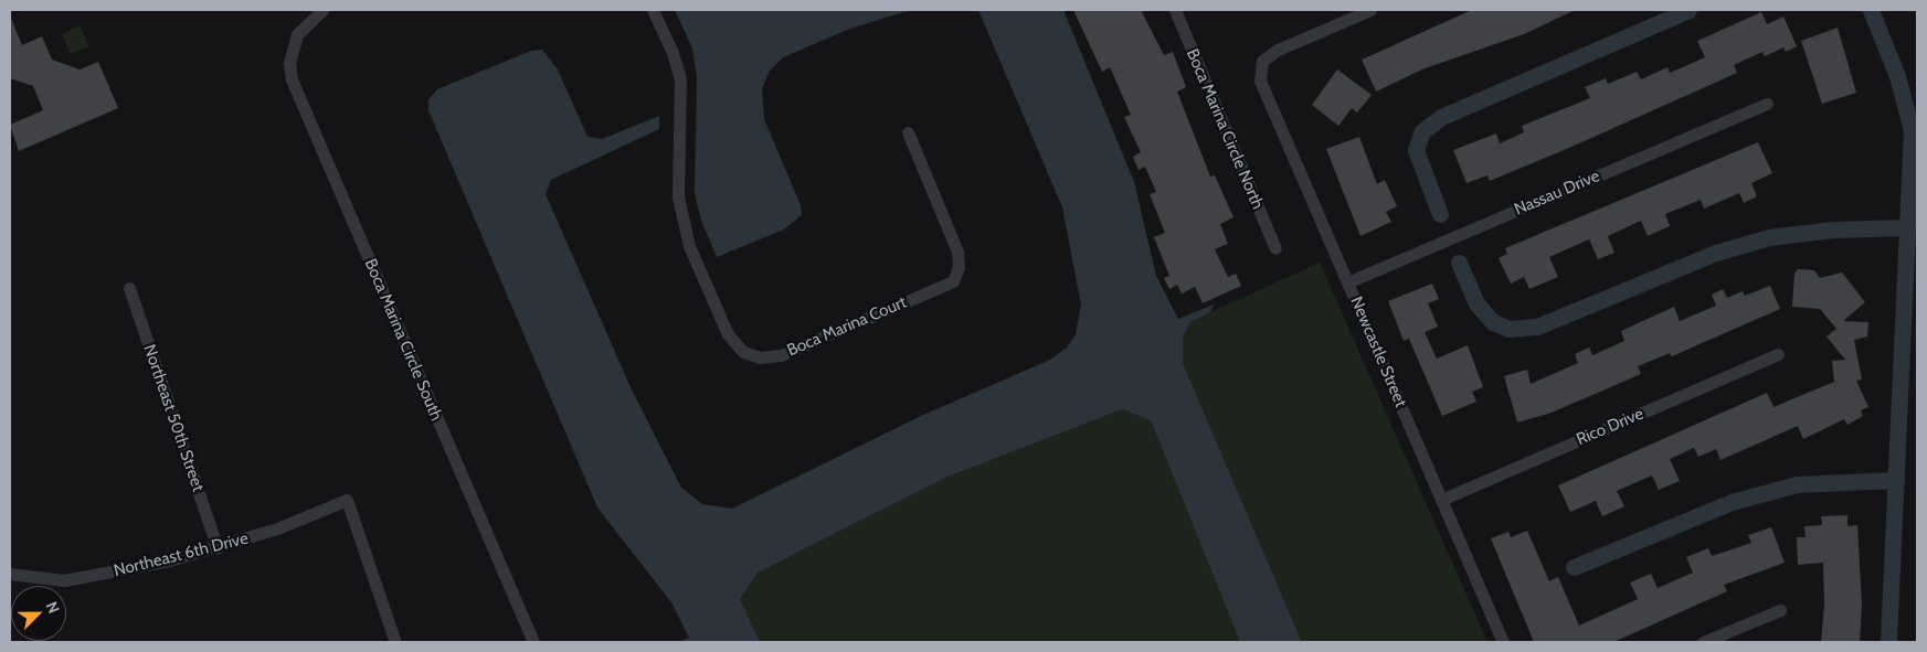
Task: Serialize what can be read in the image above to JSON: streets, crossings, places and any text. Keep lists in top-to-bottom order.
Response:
{
  "streets": {
    "street": [
      "Boca Marina Circle North",
      "Nassau Drive",
      "Boca Marina Court",
      "Boca Marina Circle South",
      "Newcastle Street",
      "Northeast 50th Street",
      "Rico Drive",
      "Northeast 6th Drive"
    ]
  },
  "crossings": [
    ["Nassau Drive", "Newcastle Street"],
    ["Newcastle Street", "Rico Drive"],
    ["Northeast 50th Street", "Northeast 6th Drive"]
  ],
  "north": "top right"
}
